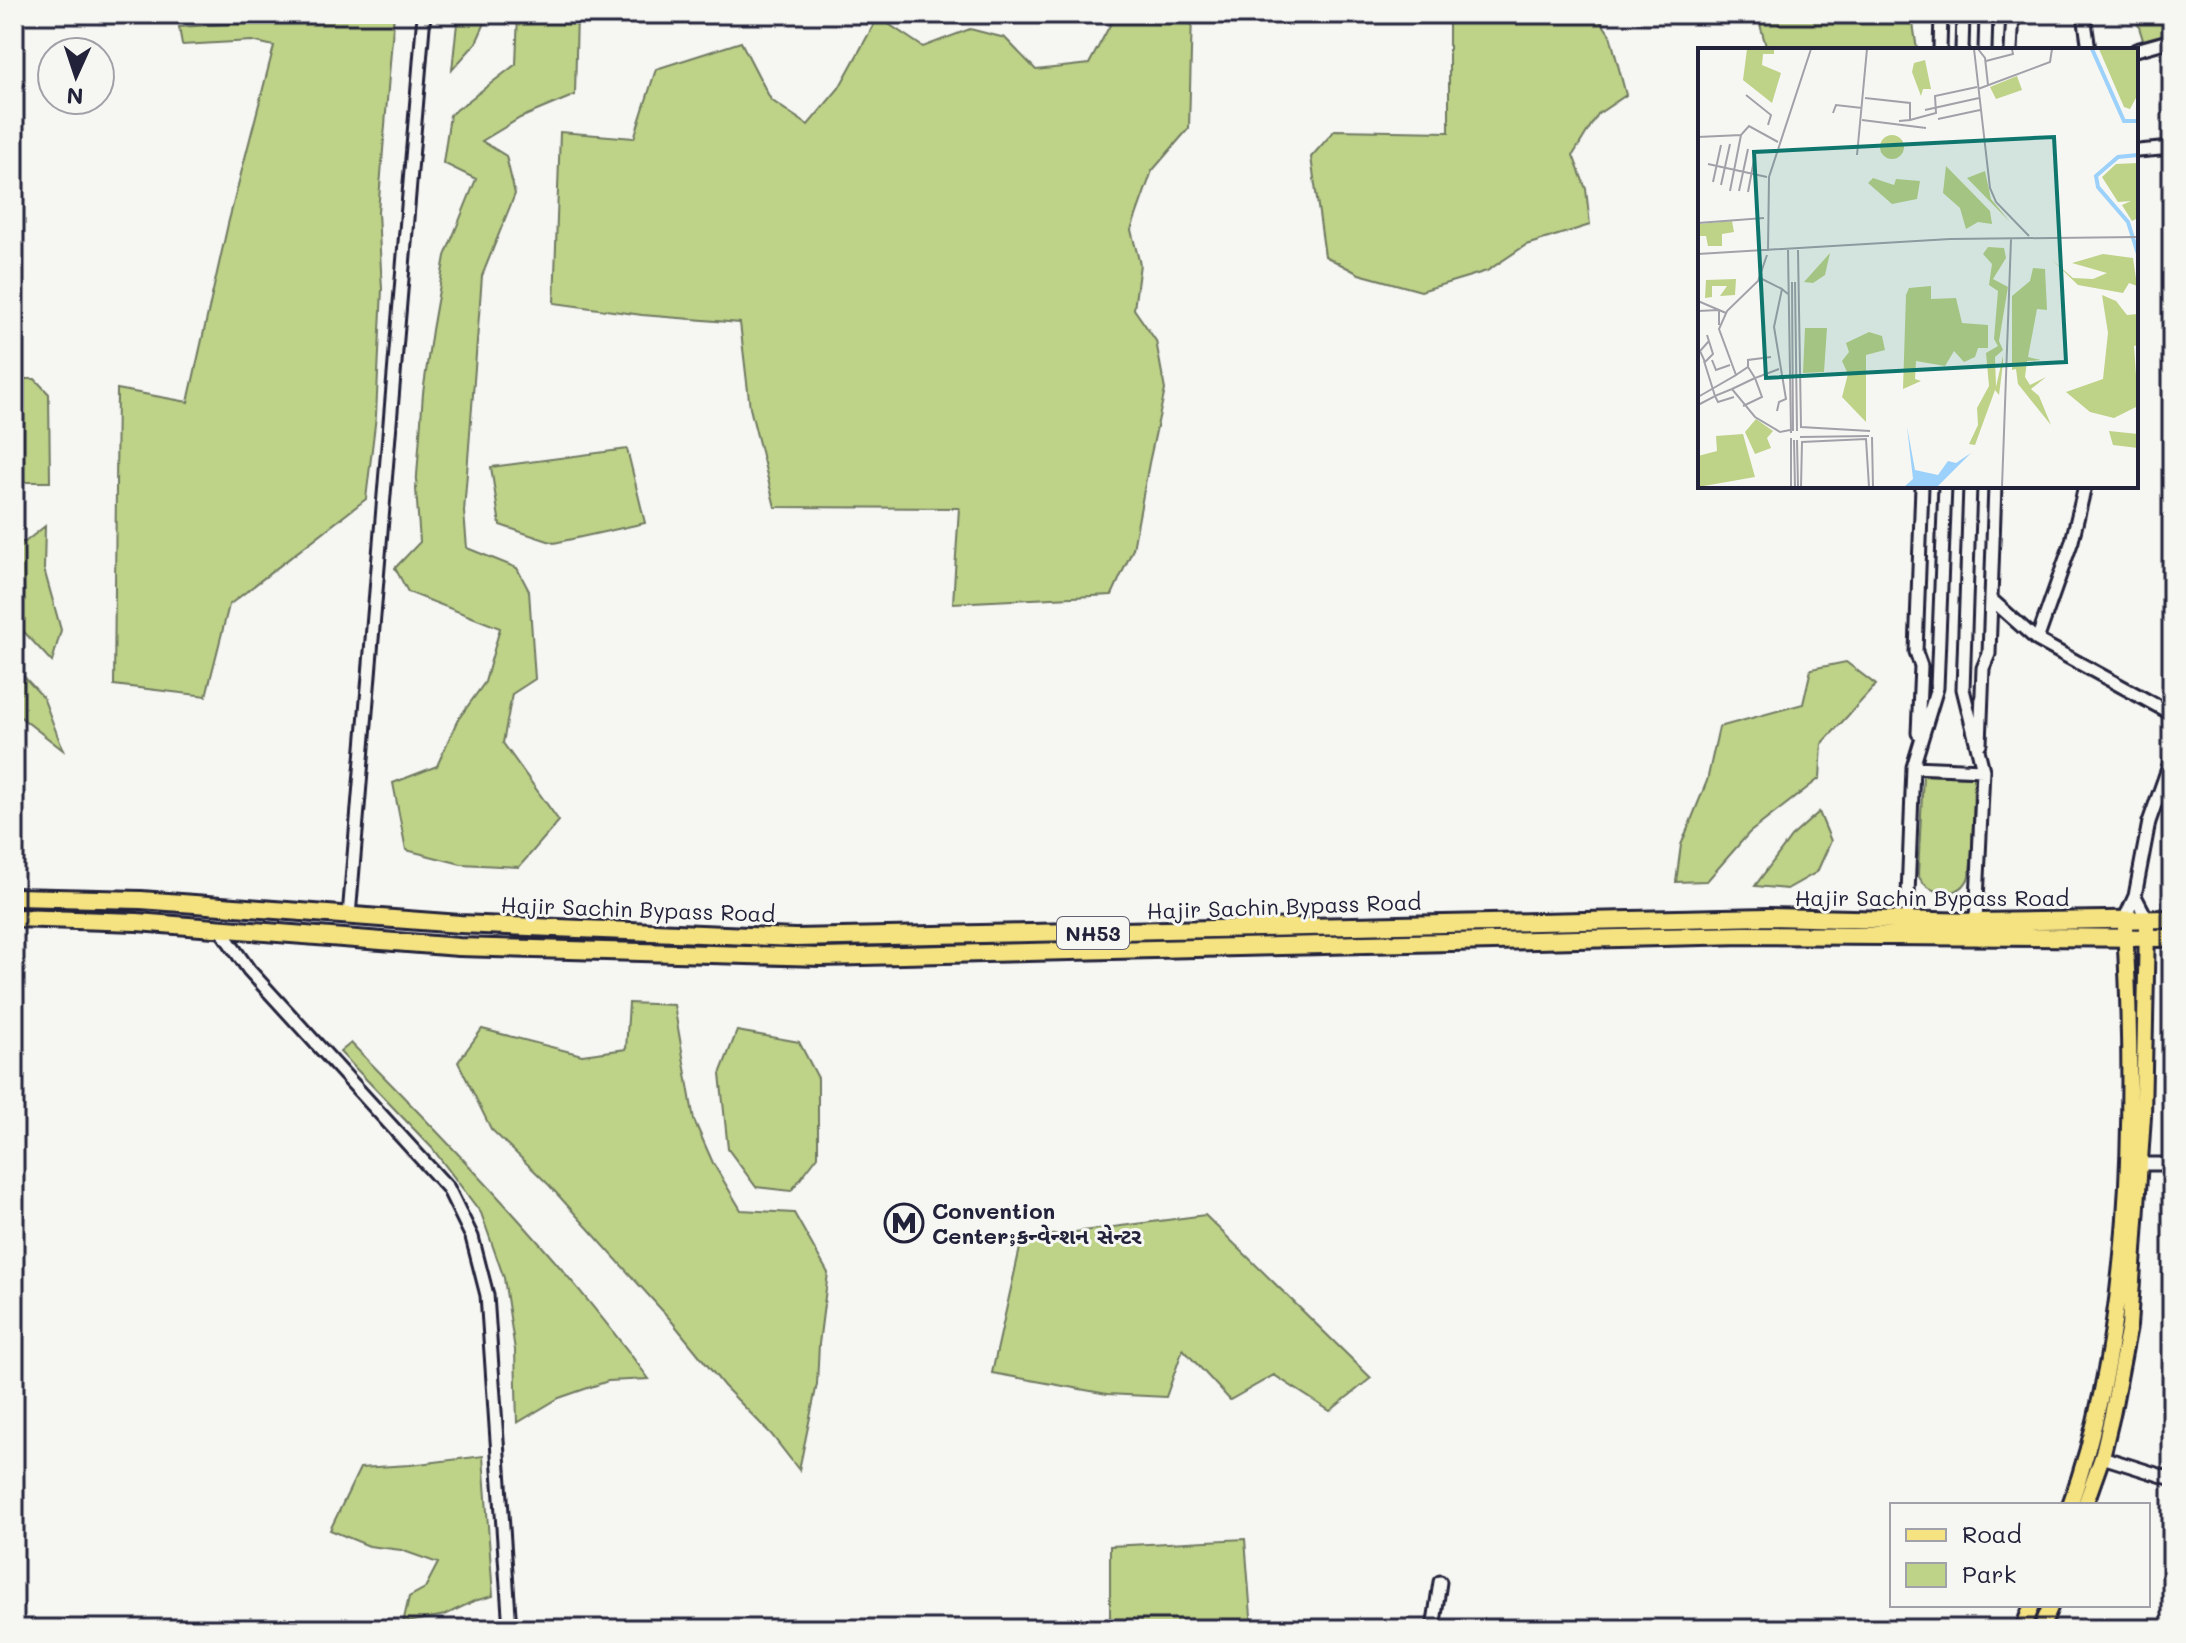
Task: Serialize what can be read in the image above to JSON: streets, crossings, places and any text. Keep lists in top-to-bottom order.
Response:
{
  "streets": {
    "highway": ["Hajir Sachin Bypass Road", "NH53"]
  },
  "places": {
    "metro station": ["Convention Center;કન્વેન્શન સેન્ટર"]
  },
  "legend": ["Road", "Park"],
  "north": "bottom"
}
